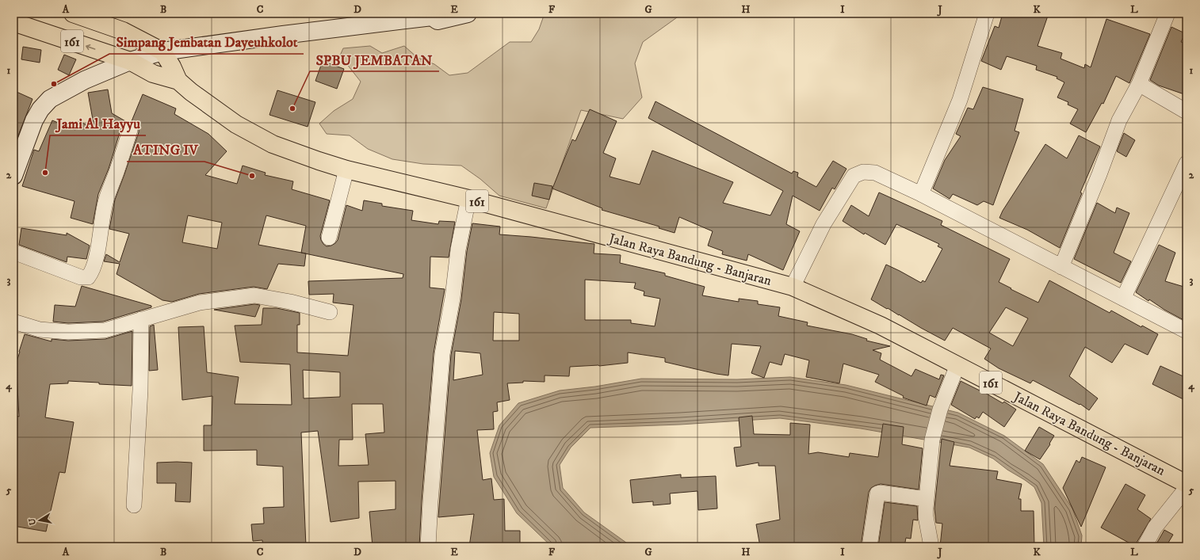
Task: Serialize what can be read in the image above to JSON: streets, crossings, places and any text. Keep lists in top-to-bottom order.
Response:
{
  "streets": {
    "main road": ["161", "Jalan Raya Bandung - Banjaran"]
  },
  "crossings": [
    ["161", "Jalan Raya Bandung - Banjaran"]
  ],
  "places": [
    "Simpang Jembatan Dayeuhkolot",
    "SPBU JEMBATAN",
    "Jami Al Hayyu",
    "ATING IV"
  ],
  "north": "left",
  "grid": {
    "columns": [
      "A",
      "B",
      "C",
      "D",
      "E",
      "F",
      "G",
      "H",
      "I",
      "J",
      "K",
      "L"
    ],
    "rows": [
      "1",
      "2",
      "3",
      "4",
      "5"
    ]
  }
}
